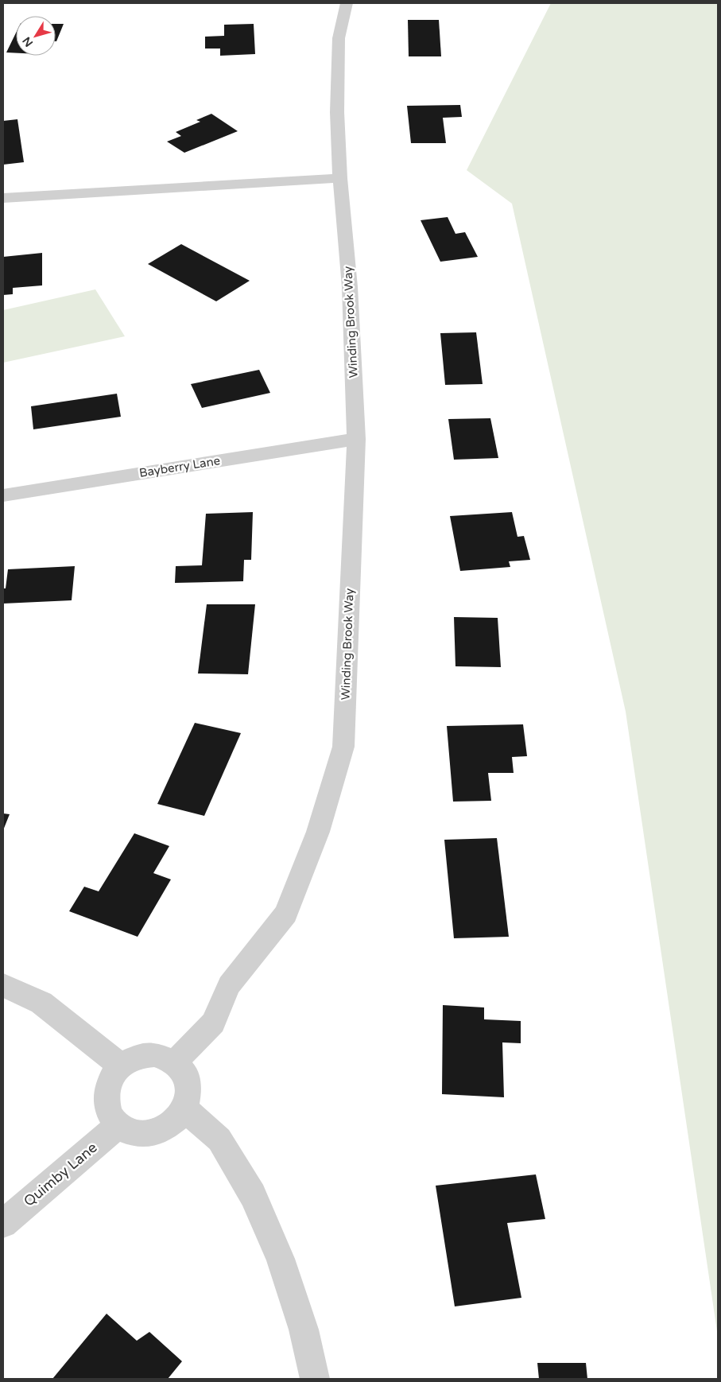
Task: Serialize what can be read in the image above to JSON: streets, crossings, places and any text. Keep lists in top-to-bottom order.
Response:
{
  "streets": {
    "street": ["Winding Brook Way", "Bayberry Lane", "Quimby Lane"]
  },
  "crossings": [
    ["Winding Brook Way", "Bayberry Lane"],
    ["Winding Brook Way", "Quimby Lane"]
  ],
  "north": "bottom left"
}
